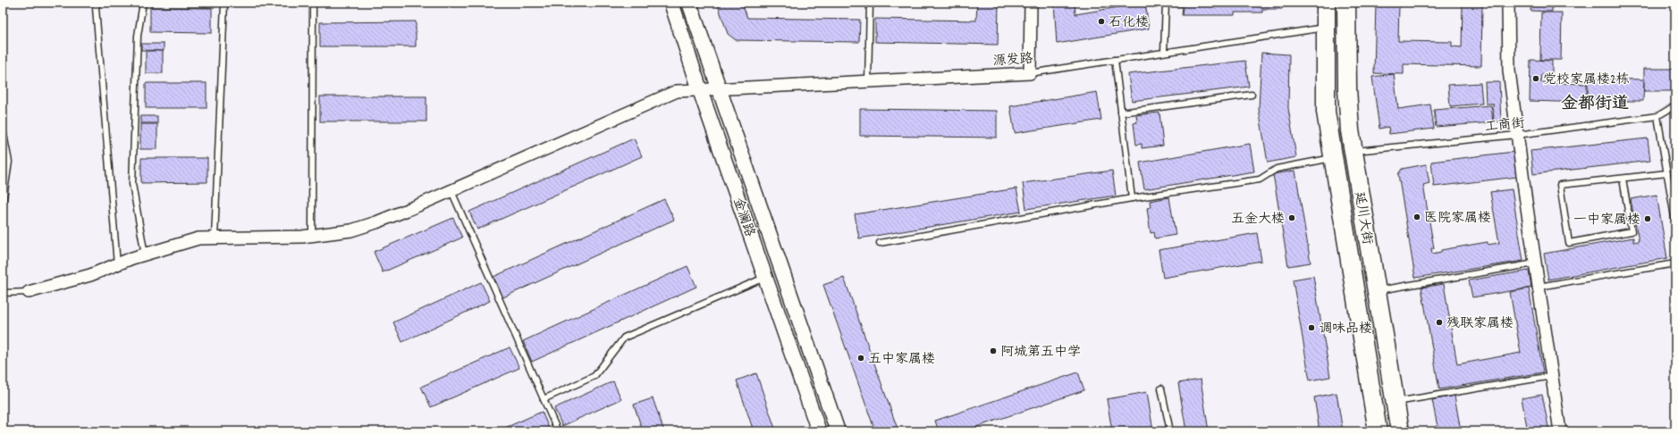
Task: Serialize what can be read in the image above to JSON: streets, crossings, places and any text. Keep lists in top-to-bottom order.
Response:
{
  "streets": {
    "main road": ["延川大街"],
    "street": ["源发路", "金澜路"],
    "lane": ["工商街"]
  },
  "crossings": [
    ["源发路", "金澜路"],
    ["源发路", "延川大街"],
    ["工商街", "延川大街"]
  ],
  "districts": ["金都街道"],
  "places": [
    "石化楼",
    "党校家属楼2栋",
    "医院家属楼",
    "五金大楼",
    "一中家属楼",
    "残联家属楼",
    "调味品楼",
    "阿城第五中学",
    "五中家属楼"
  ]
}
